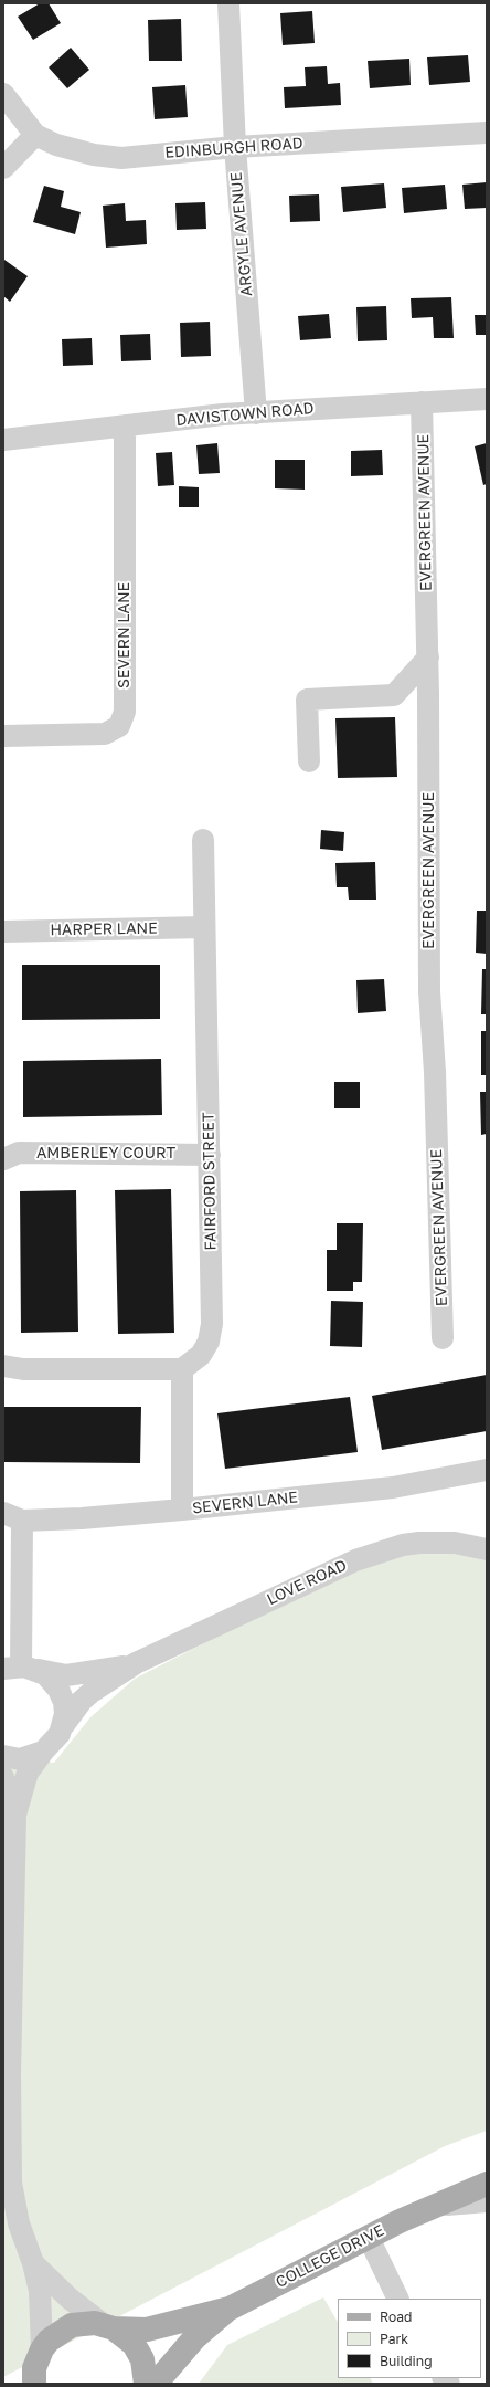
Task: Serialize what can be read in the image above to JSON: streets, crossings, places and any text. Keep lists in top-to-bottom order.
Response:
{
  "streets": {
    "main road": ["COLLEGE DRIVE"],
    "street": [
      "EDINBURGH ROAD",
      "ARGYLE AVENUE",
      "DAVISTOWN ROAD",
      "EVERGREEN AVENUE",
      "SEVERN LANE",
      "HARPER LANE",
      "AMBERLEY COURT",
      "FAIRFORD STREET",
      "LOVE ROAD"
    ]
  },
  "crossings": [
    ["EDINBURGH ROAD", "ARGYLE AVENUE"],
    ["ARGYLE AVENUE", "DAVISTOWN ROAD"],
    ["DAVISTOWN ROAD", "EVERGREEN AVENUE"],
    ["DAVISTOWN ROAD", "SEVERN LANE"],
    ["HARPER LANE", "FAIRFORD STREET"],
    ["AMBERLEY COURT", "FAIRFORD STREET"]
  ],
  "legend": ["Road", "Park", "Building"]
}
